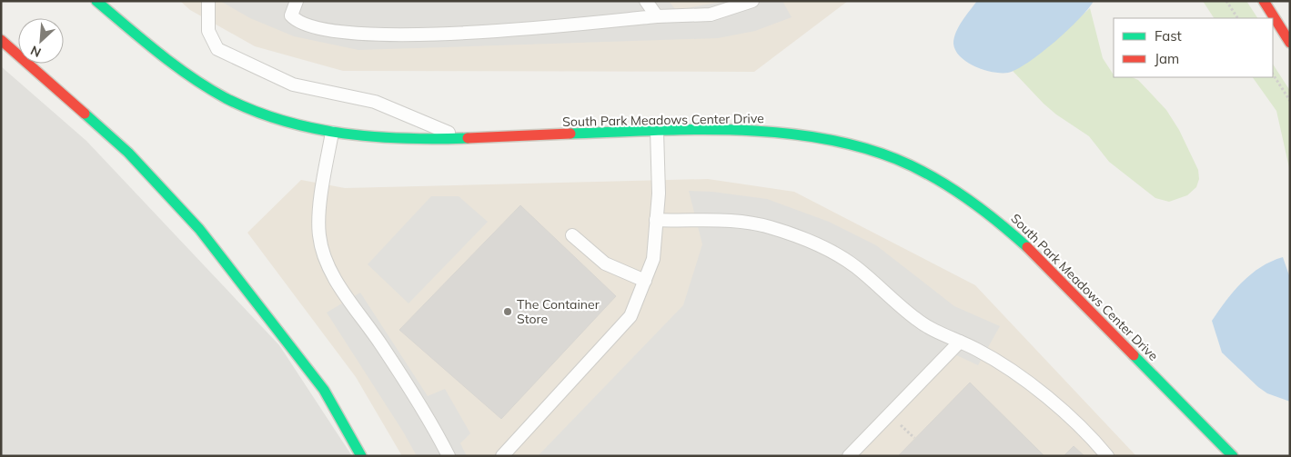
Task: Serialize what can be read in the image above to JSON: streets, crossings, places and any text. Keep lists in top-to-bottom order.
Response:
{
  "streets": {
    "main road": ["South Park Meadows Center Drive"]
  },
  "places": ["The Container Store"],
  "legend": ["Fast", "Jam"],
  "north": "bottom left"
}
